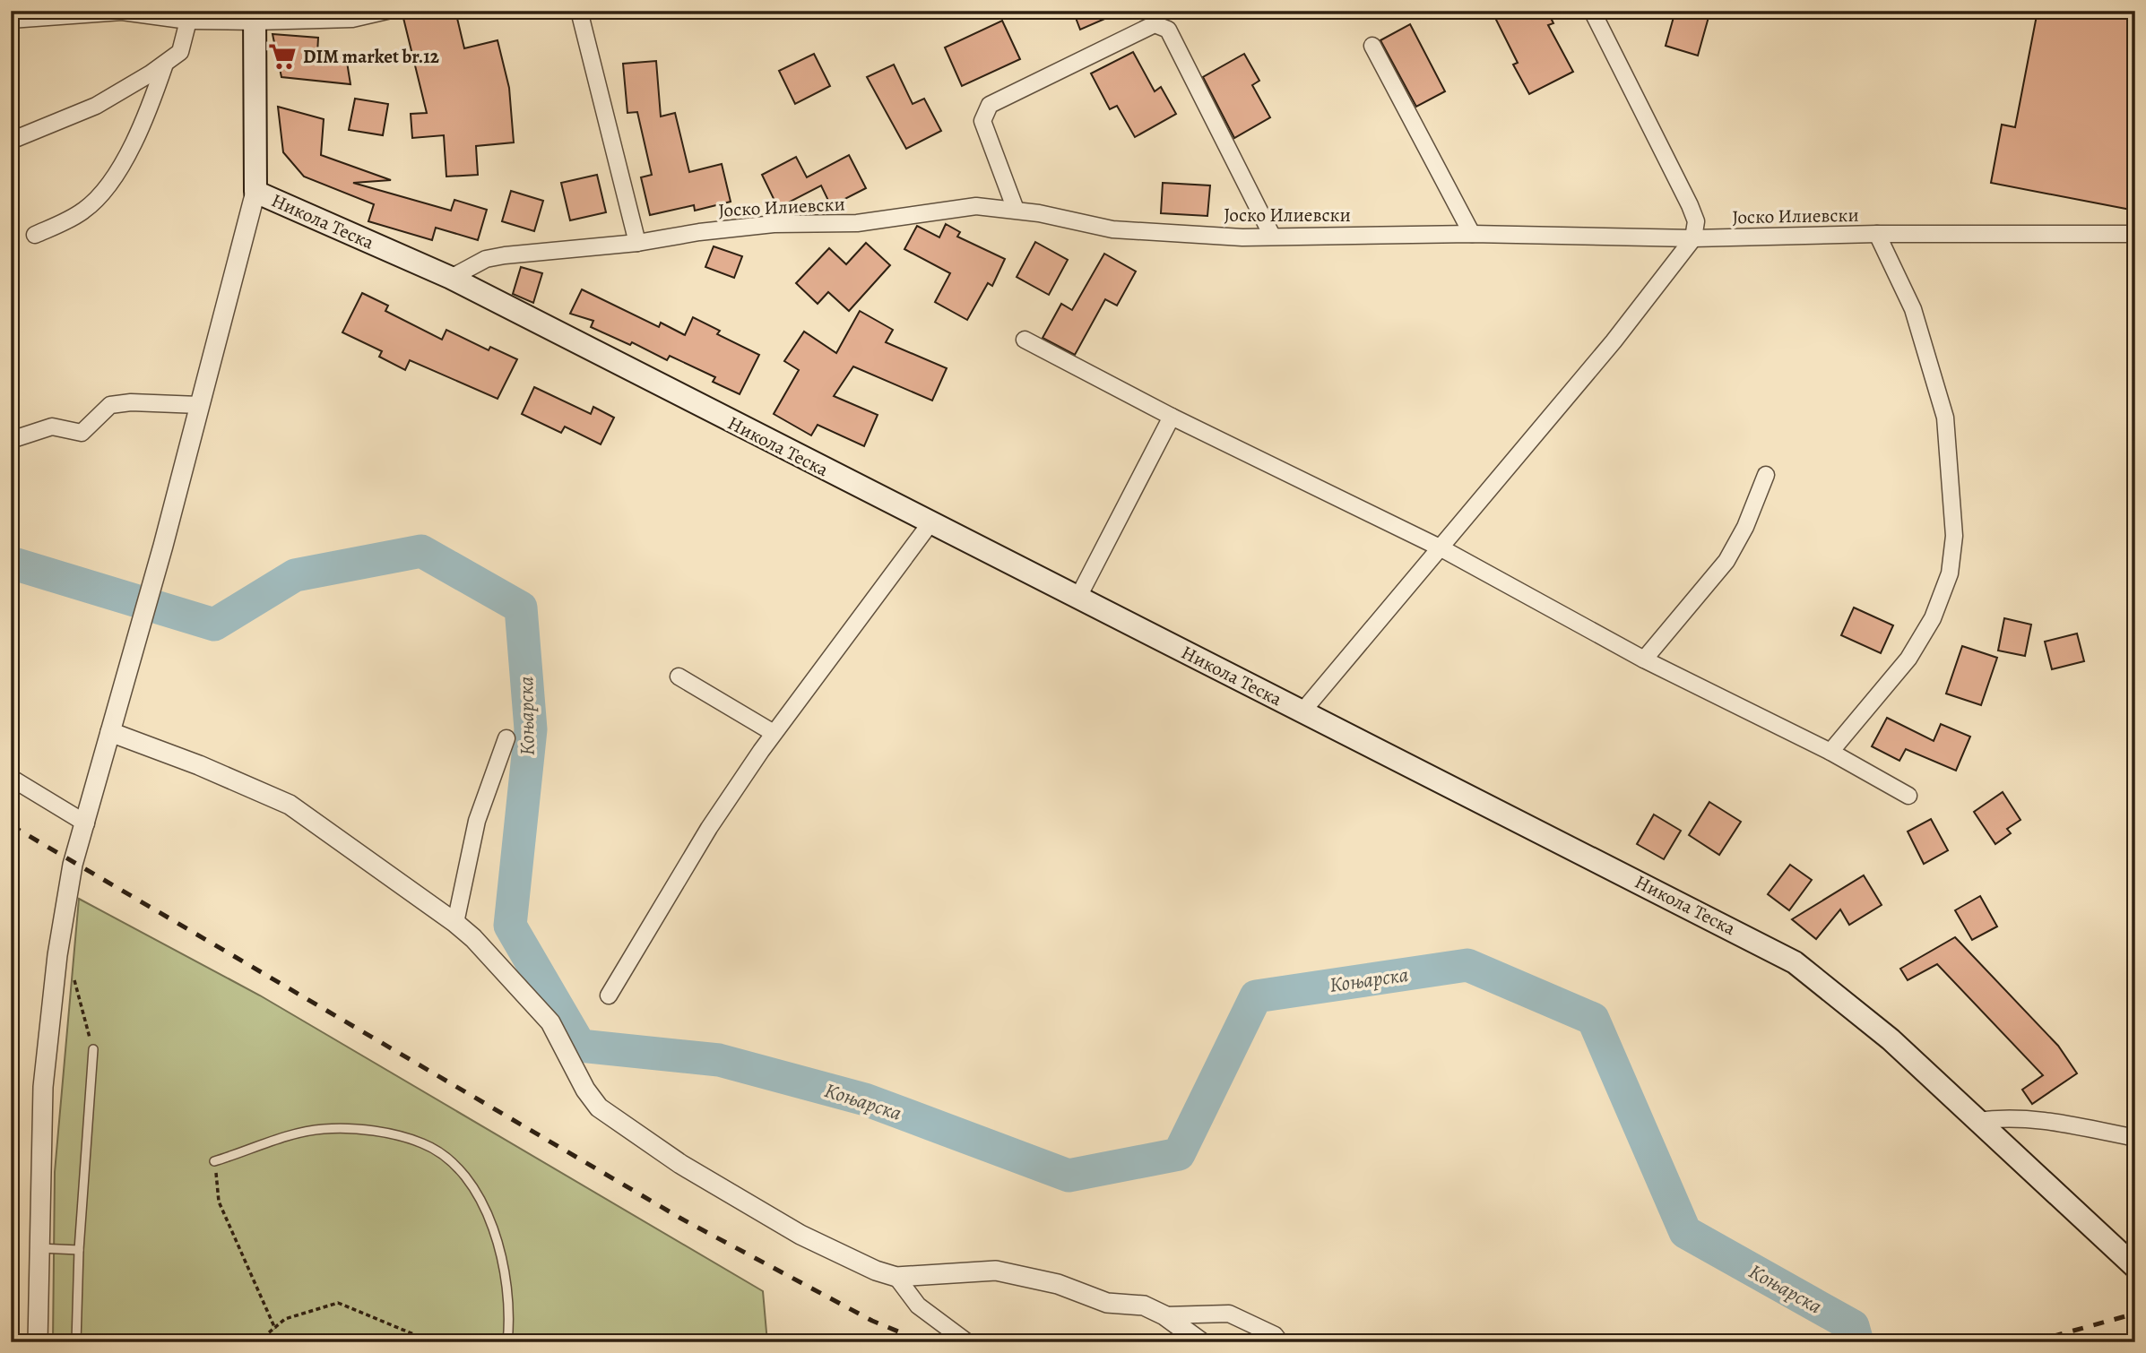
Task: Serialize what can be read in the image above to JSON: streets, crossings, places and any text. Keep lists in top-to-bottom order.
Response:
{
  "streets": {
    "main road": ["Никола Теска"],
    "street": ["Јоско Илиевски"]
  },
  "crossings": [
    ["Јоско Илиевски", "Никола Теска"]
  ],
  "water": ["Коњарска"],
  "places": {
    "supermarket": ["DIM market br.12"]
  }
}
